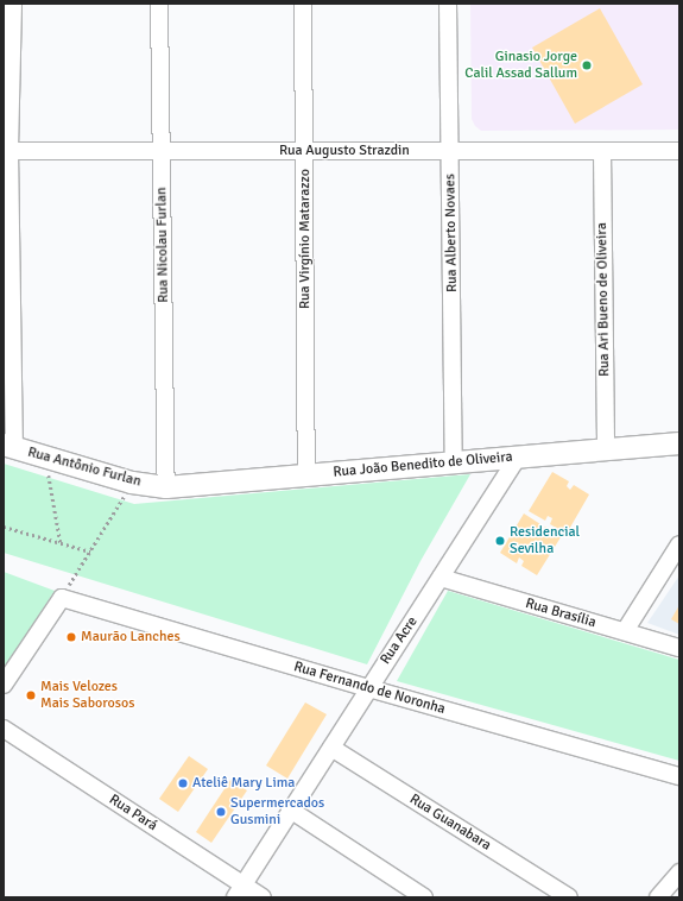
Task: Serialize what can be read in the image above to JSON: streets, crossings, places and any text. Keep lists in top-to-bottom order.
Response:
{
  "streets": {
    "street": [
      "Rua Augusto Strazdin",
      "Rua Alberto Novaes",
      "Rua Virgínio Matarazzo",
      "Rua Nicolau Furlan",
      "Rua Ari Bueno de Oliveira",
      "Rua João Benedito de Oliveira",
      "Rua Antônio Furlan",
      "Rua Brasília",
      "Rua Acre",
      "Rua Fernando de Noronha",
      "Rua Pará",
      "Rua Guanabara"
    ]
  },
  "crossings": [
    ["Rua Augusto Strazdin", "Rua Alberto Novaes"],
    ["Rua Augusto Strazdin", "Rua Virgínio Matarazzo"],
    ["Rua Augusto Strazdin", "Rua Nicolau Furlan"],
    ["Rua Augusto Strazdin", "Rua Ari Bueno de Oliveira"],
    ["Rua Alberto Novaes", "Rua João Benedito de Oliveira"],
    ["Rua Virgínio Matarazzo", "Rua João Benedito de Oliveira"],
    ["Rua Nicolau Furlan", "Rua João Benedito de Oliveira"],
    ["Rua Nicolau Furlan", "Rua Antônio Furlan"],
    ["Rua Ari Bueno de Oliveira", "Rua João Benedito de Oliveira"],
    ["Rua João Benedito de Oliveira", "Rua Antônio Furlan"],
    ["Rua João Benedito de Oliveira", "Rua Acre"],
    ["Rua Brasília", "Rua Acre"],
    ["Rua Acre", "Rua Fernando de Noronha"],
    ["Rua Acre", "Rua Pará"],
    ["Rua Acre", "Rua Guanabara"]
  ],
  "places": [
    "Ginasio Jorge Calil Assad Sallum",
    "Residencial Sevilha",
    "Maurão Lanches",
    "Mais Velozes Mais Saborosos",
    "Ateliê Mary Lima",
    "Supermercados Gusmini"
  ]
}
